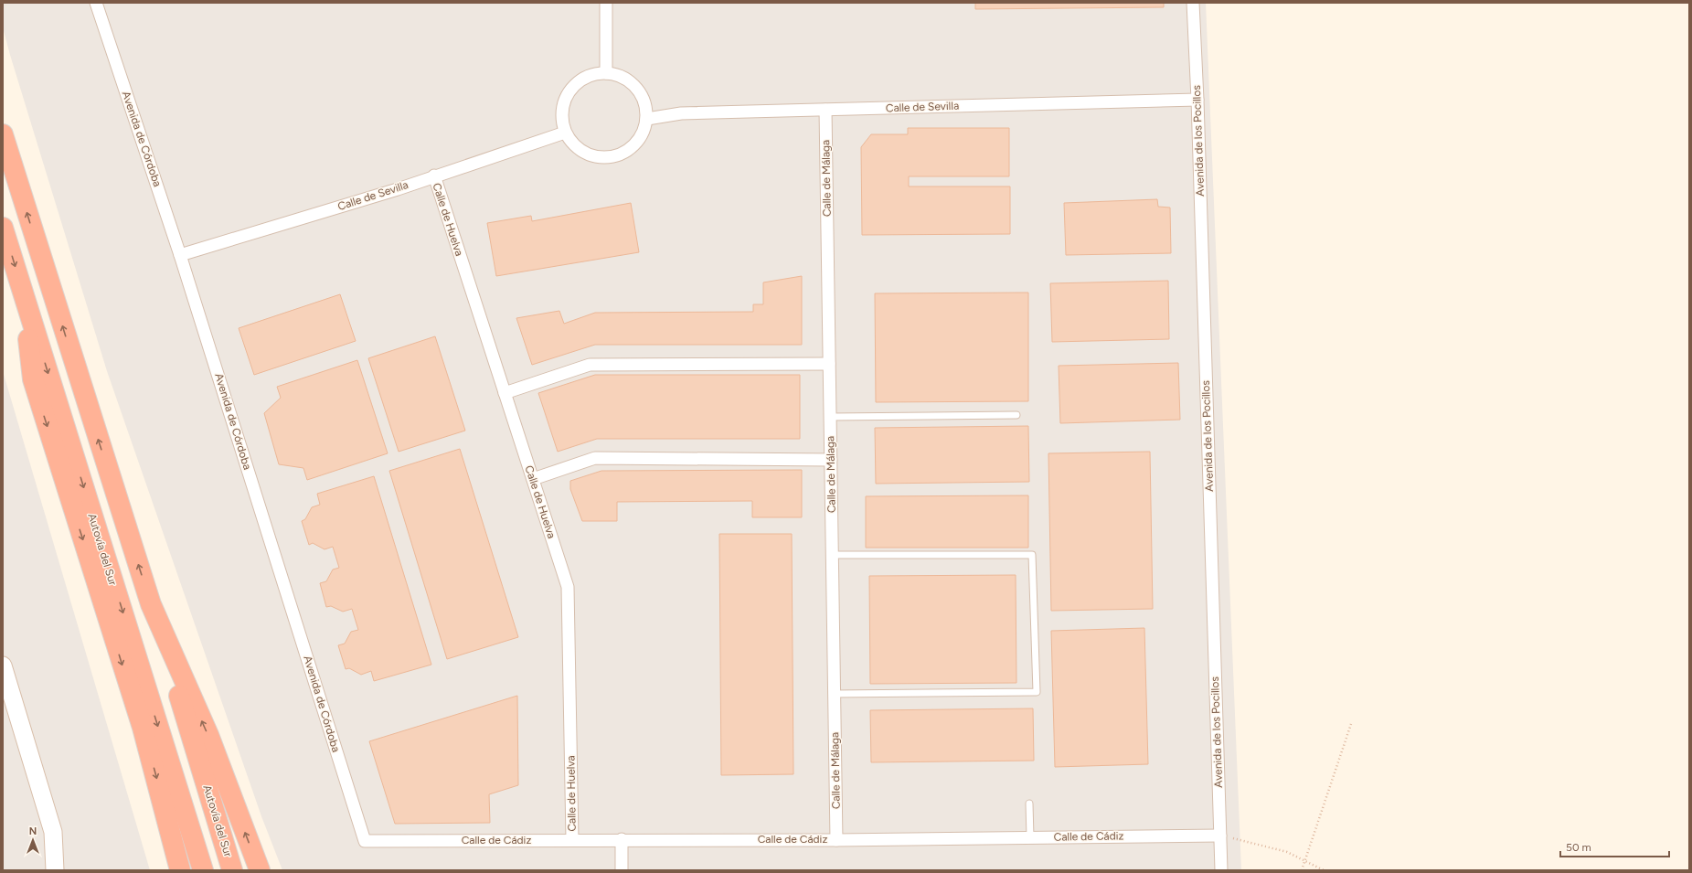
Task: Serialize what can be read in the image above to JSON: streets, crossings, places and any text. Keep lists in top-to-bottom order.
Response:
{
  "streets": {
    "highway": ["Autovía del Sur"],
    "street": [
      "Calle de Sevilla",
      "Avenida de Córdoba",
      "Avenida de los Pocillos",
      "Calle de Málaga",
      "Calle de Huelva",
      "Calle de Cádiz"
    ]
  },
  "crossings": [
    ["Calle de Sevilla", "Avenida de Córdoba"],
    ["Calle de Sevilla", "Avenida de los Pocillos"],
    ["Calle de Sevilla", "Calle de Málaga"],
    ["Calle de Sevilla", "Calle de Huelva"],
    ["Avenida de Córdoba", "Calle de Cádiz"],
    ["Avenida de los Pocillos", "Calle de Cádiz"],
    ["Calle de Málaga", "Calle de Cádiz"],
    ["Calle de Huelva", "Calle de Cádiz"]
  ],
  "scale_bar": "50 m",
  "north": "top"
}
